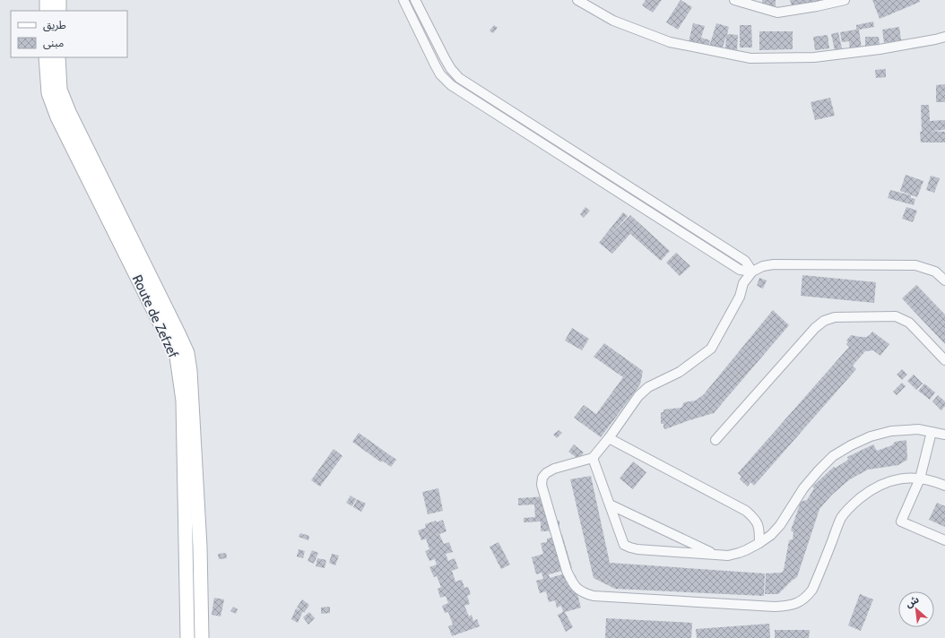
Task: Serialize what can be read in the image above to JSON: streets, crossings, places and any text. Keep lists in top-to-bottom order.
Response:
{
  "streets": {
    "main road": ["Route de Zefzef"]
  },
  "legend": ["طريق", "مبنى"],
  "north": "top left"
}
